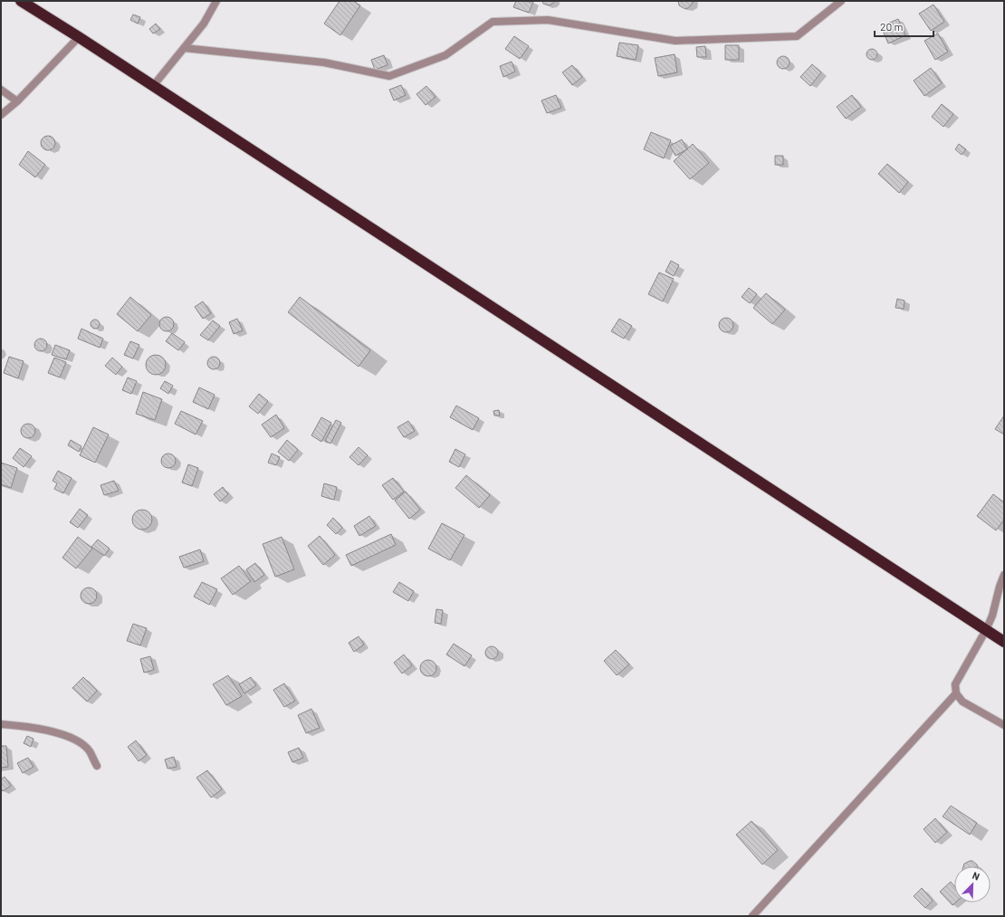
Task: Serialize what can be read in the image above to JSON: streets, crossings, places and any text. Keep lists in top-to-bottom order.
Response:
{
  "scale_bar": "20 m",
  "north": "top right"
}
